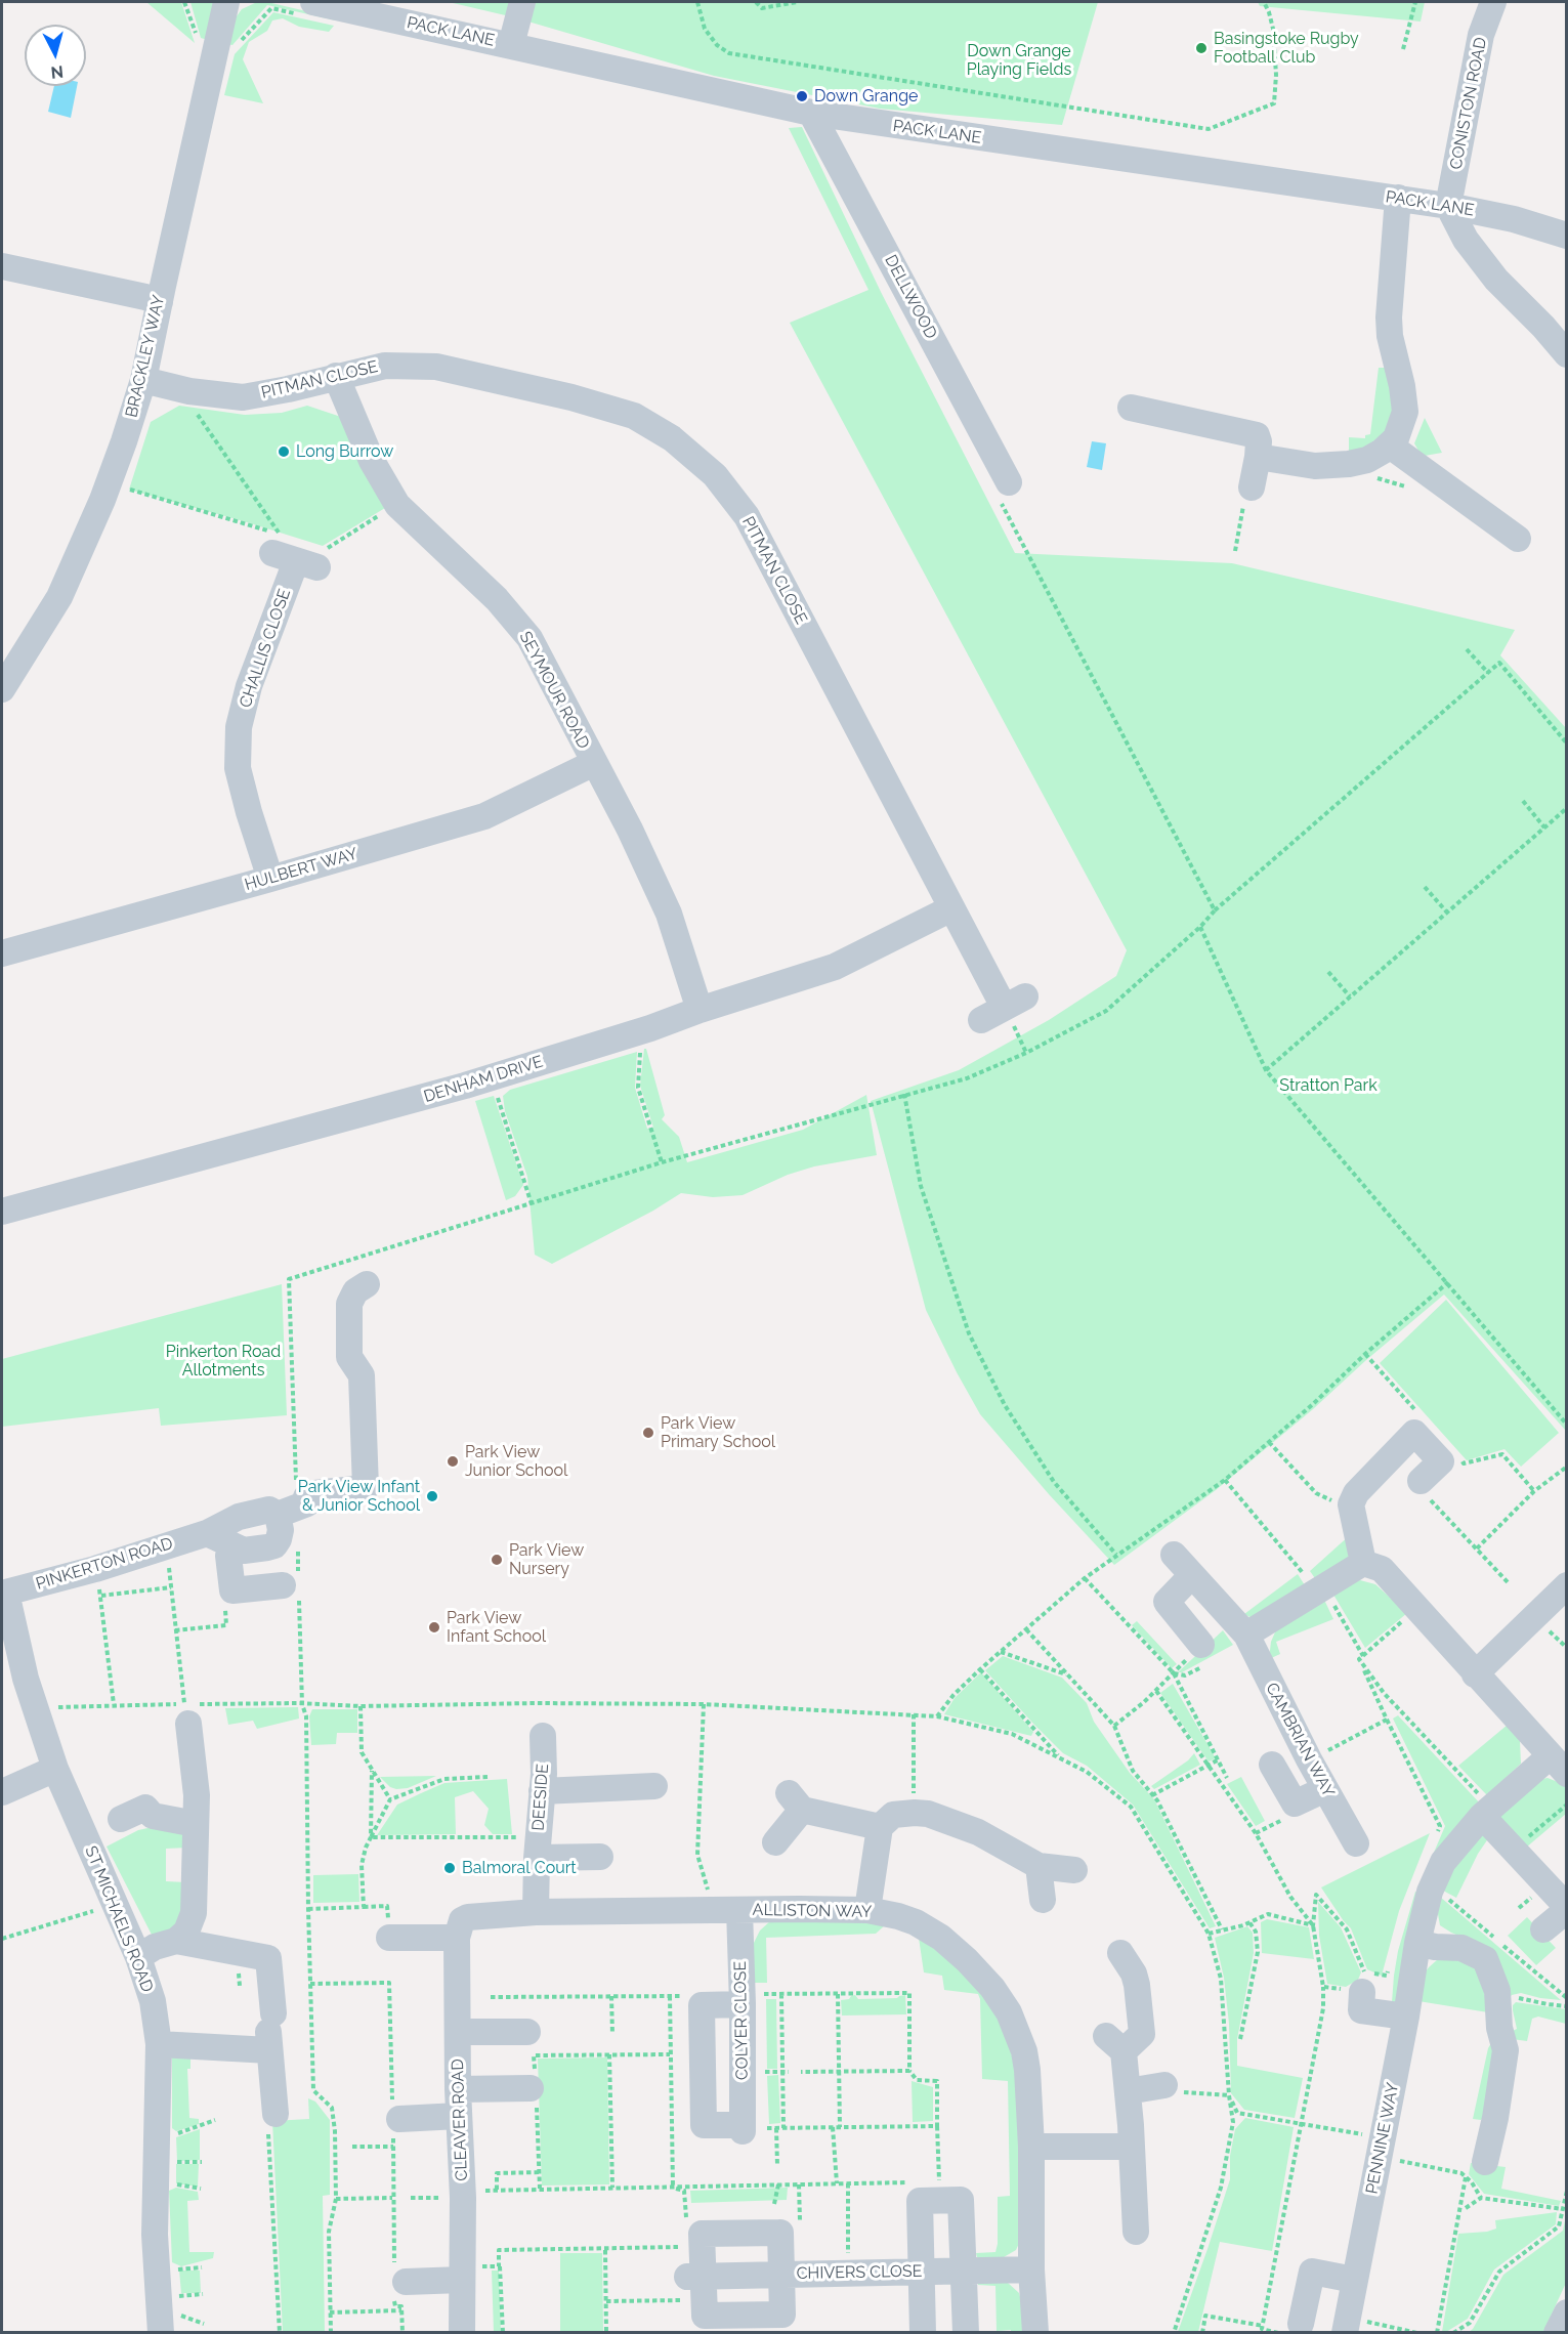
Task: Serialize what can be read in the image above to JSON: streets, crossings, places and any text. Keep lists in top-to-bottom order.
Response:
{
  "streets": {
    "street": [
      "PACK LANE",
      "CONISTON ROAD",
      "DELLWOOD",
      "BRACKLEY WAY",
      "PITMAN CLOSE",
      "CHALLIS CLOSE",
      "SEYMOUR ROAD",
      "HULBERT WAY",
      "DENHAM DRIVE",
      "PINKERTON ROAD",
      "CAMBRIAN WAY",
      "DEESIDE",
      "ALLISTON WAY",
      "ST MICHAELS ROAD",
      "COLYER CLOSE",
      "CLEAVER ROAD",
      "PENNINE WAY",
      "CHIVERS CLOSE"
    ]
  },
  "crossings": [
    ["PACK LANE", "CONISTON ROAD"],
    ["PACK LANE", "DELLWOOD"],
    ["BRACKLEY WAY", "PITMAN CLOSE"],
    ["PITMAN CLOSE", "SEYMOUR ROAD"],
    ["PITMAN CLOSE", "DENHAM DRIVE"],
    ["CHALLIS CLOSE", "HULBERT WAY"],
    ["SEYMOUR ROAD", "HULBERT WAY"],
    ["SEYMOUR ROAD", "DENHAM DRIVE"],
    ["PINKERTON ROAD", "ST MICHAELS ROAD"],
    ["DEESIDE", "ALLISTON WAY"],
    ["ALLISTON WAY", "COLYER CLOSE"],
    ["ALLISTON WAY", "CLEAVER ROAD"],
    ["ALLISTON WAY", "CHIVERS CLOSE"]
  ],
  "parks": ["Down Grange Playing Fields", "Stratton Park", "Pinkerton Road Allotments"],
  "places": [
    "Basingstoke Rugby Football Club",
    "Down Grange",
    "Long Burrow",
    "Park View Primary School",
    "Park View Junior School",
    "Park View Infant & Junior School",
    "Park View Nursery",
    "Park View Infant School",
    "Balmoral Court"
  ],
  "north": "bottom"
}
